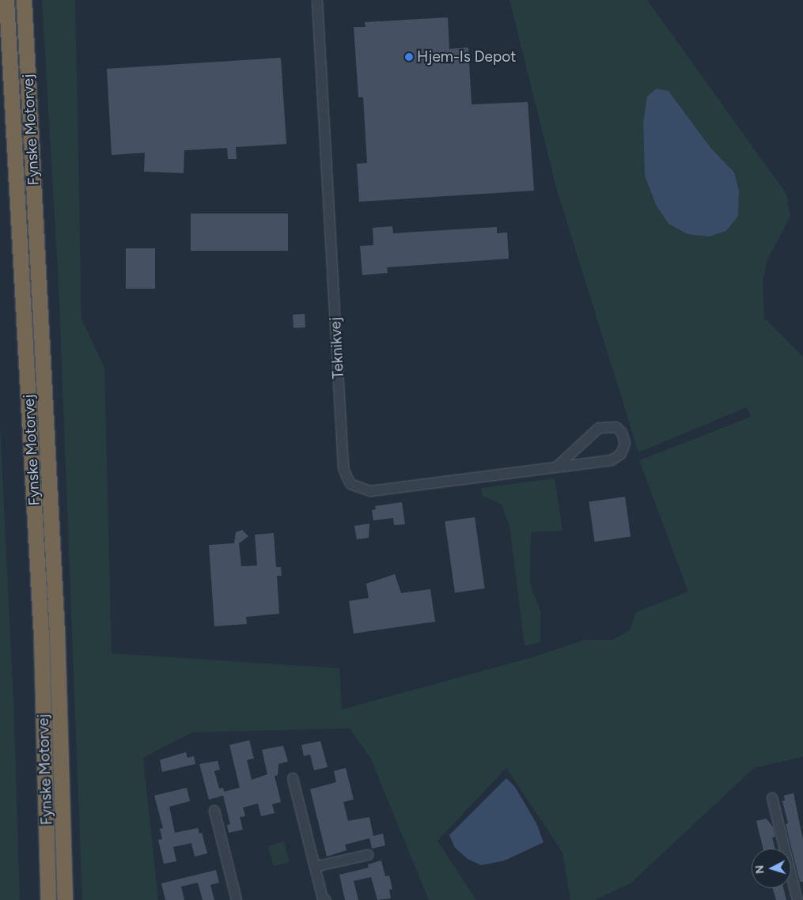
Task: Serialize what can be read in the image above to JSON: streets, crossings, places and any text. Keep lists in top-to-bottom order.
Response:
{
  "streets": {
    "highway": ["Fynske Motorvej"],
    "street": ["Teknikvej"]
  },
  "places": ["Hjem-Is Depot"],
  "north": "left"
}
